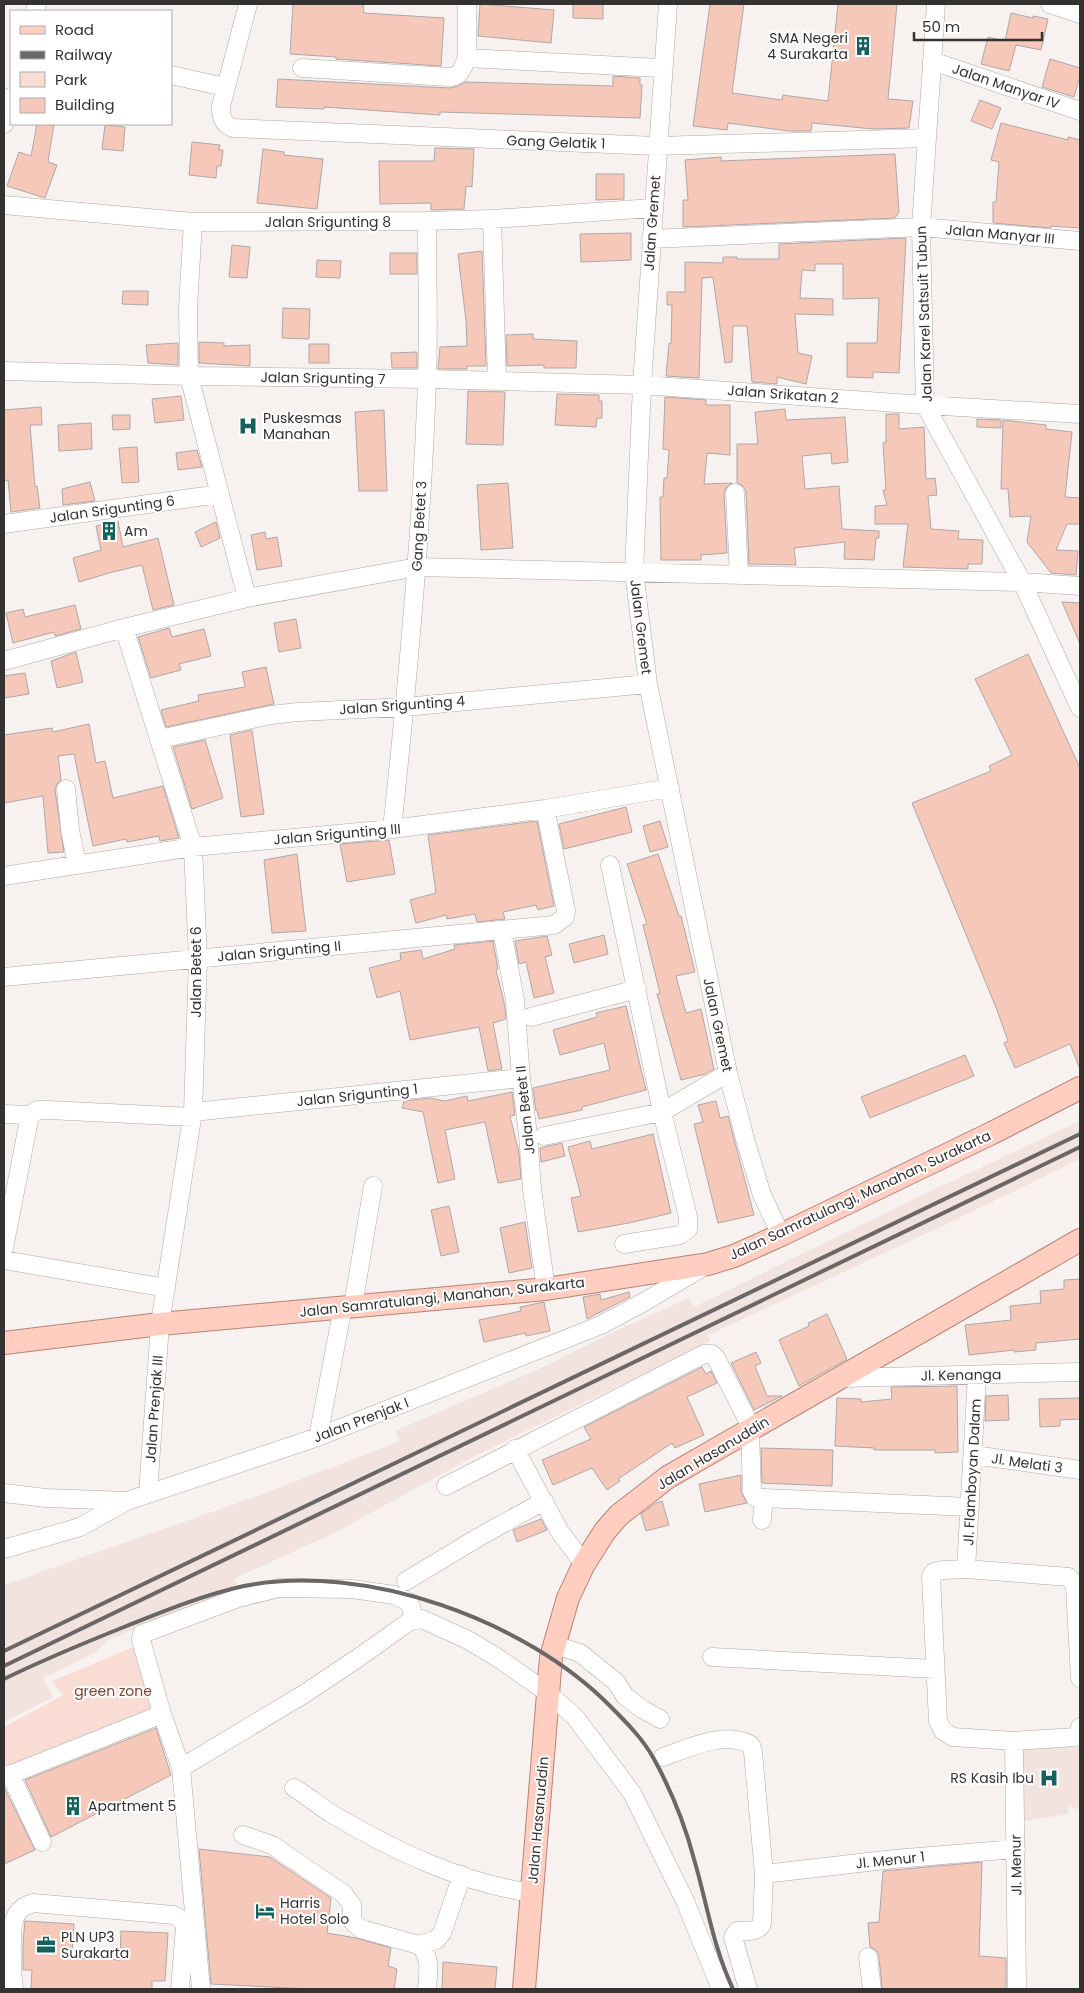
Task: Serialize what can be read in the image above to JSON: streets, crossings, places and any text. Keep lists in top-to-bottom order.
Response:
{
  "streets": {
    "main road": ["Jalan Samratulangi, Manahan, Surakarta", "Jalan Hasanuddin"],
    "street": [
      "Jalan Manyar IV",
      "Gang Gelatik 1",
      "Jalan Srigunting 8",
      "Jalan Gremet",
      "Jalan Manyar III",
      "Jalan Karel Satsuit Tubun",
      "Jalan Srigunting 7",
      "Jalan Srikatan 2",
      "Jalan Srigunting 6",
      "Gang Betet 3",
      "Jalan Srigunting 4",
      "Jalan Srigunting III",
      "Jalan Srigunting II",
      "Jalan Betet 6",
      "Jalan Srigunting 1",
      "Jalan Betet II",
      "Jl. Kenanga",
      "Jalan Prenjak III",
      "Jalan Prenjak I",
      "Jl. Melati 3",
      "Jl. Flamboyan Dalam",
      "Jl. Menur 1",
      "Jl. Menur"
    ]
  },
  "crossings": [
    ["Jalan Manyar IV", "Jalan Karel Satsuit Tubun"],
    ["Gang Gelatik 1", "Jalan Gremet"],
    ["Gang Gelatik 1", "Jalan Karel Satsuit Tubun"],
    ["Jalan Srigunting 8", "Jalan Gremet"],
    ["Jalan Srigunting 8", "Gang Betet 3"],
    ["Jalan Gremet", "Jalan Manyar III"],
    ["Jalan Gremet", "Jalan Srigunting 7"],
    ["Jalan Gremet", "Jalan Srikatan 2"],
    ["Jalan Gremet", "Jalan Srigunting 4"],
    ["Jalan Gremet", "Jalan Srigunting III"],
    ["Jalan Gremet", "Jalan Samratulangi, Manahan, Surakarta"],
    ["Jalan Manyar III", "Jalan Karel Satsuit Tubun"],
    ["Jalan Karel Satsuit Tubun", "Jalan Srikatan 2"],
    ["Jalan Srigunting 7", "Jalan Srikatan 2"],
    ["Jalan Srigunting 7", "Gang Betet 3"],
    ["Gang Betet 3", "Jalan Srigunting 4"],
    ["Gang Betet 3", "Jalan Srigunting III"],
    ["Jalan Srigunting 4", "Jalan Betet 6"],
    ["Jalan Srigunting III", "Jalan Srigunting II"],
    ["Jalan Srigunting III", "Jalan Betet 6"],
    ["Jalan Srigunting II", "Jalan Betet 6"],
    ["Jalan Srigunting II", "Jalan Betet II"],
    ["Jalan Betet 6", "Jalan Srigunting 1"],
    ["Jalan Betet 6", "Jalan Samratulangi, Manahan, Surakarta"],
    ["Jalan Betet 6", "Jalan Prenjak III"],
    ["Jalan Srigunting 1", "Jalan Betet II"],
    ["Jalan Betet II", "Jalan Samratulangi, Manahan, Surakarta"],
    ["Jalan Samratulangi, Manahan, Surakarta", "Jalan Prenjak III"],
    ["Jalan Samratulangi, Manahan, Surakarta", "Jalan Prenjak I"],
    ["Jl. Kenanga", "Jalan Hasanuddin"],
    ["Jl. Kenanga", "Jl. Flamboyan Dalam"],
    ["Jalan Prenjak III", "Jalan Prenjak I"],
    ["Jl. Melati 3", "Jl. Flamboyan Dalam"],
    ["Jl. Menur 1", "Jl. Menur"]
  ],
  "parks": ["green zone"],
  "places": {
    "building": ["SMA Negeri 4 Surakarta", "Am", "Apartment 5"],
    "hospital": ["Puskesmas Manahan", "RS Kasih Ibu"],
    "hotel": ["Harris Hotel Solo"],
    "office": ["PLN UP3 Surakarta"]
  },
  "legend": [
    "Road",
    "Railway",
    "Park",
    "Building"
  ],
  "scale_bar": "50 m"
}
